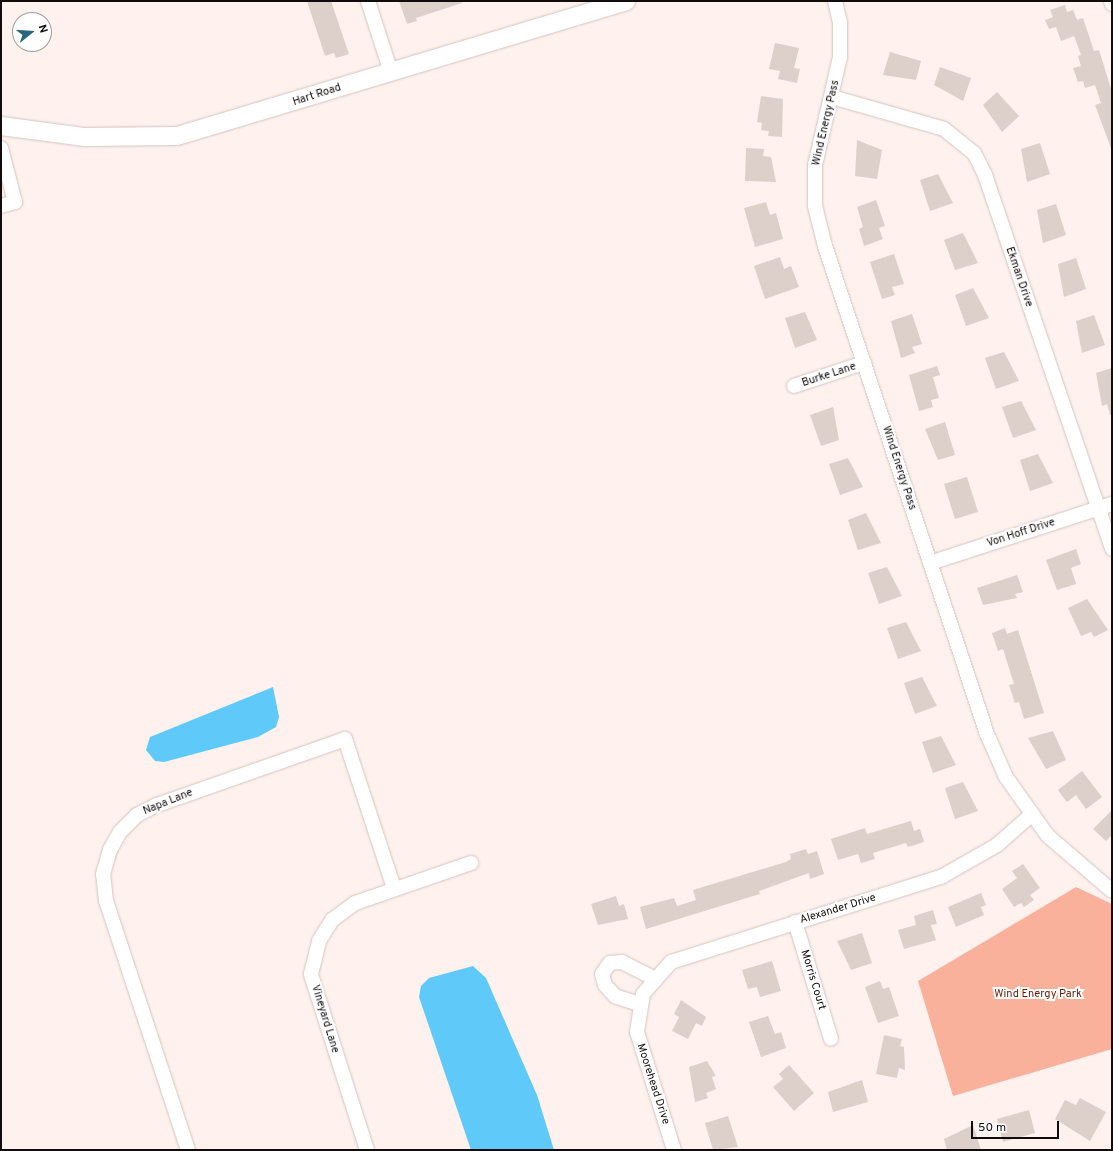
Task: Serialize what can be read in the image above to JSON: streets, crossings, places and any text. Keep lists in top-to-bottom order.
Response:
{
  "streets": {
    "street": [
      "Hart Road",
      "Wind Energy Pass",
      "Ekman Drive",
      "Burke Lane",
      "Von Hoff Drive",
      "Napa Lane",
      "Alexander Drive",
      "Morris Court",
      "Vineyard Lane",
      "Moorehead Drive"
    ]
  },
  "crossings": [
    ["Wind Energy Pass", "Ekman Drive"],
    ["Wind Energy Pass", "Burke Lane"],
    ["Wind Energy Pass", "Von Hoff Drive"],
    ["Wind Energy Pass", "Alexander Drive"],
    ["Ekman Drive", "Von Hoff Drive"],
    ["Napa Lane", "Vineyard Lane"],
    ["Alexander Drive", "Morris Court"],
    ["Alexander Drive", "Moorehead Drive"]
  ],
  "parks": ["Wind Energy Park"],
  "scale_bar": "50 m",
  "north": "right"
}
